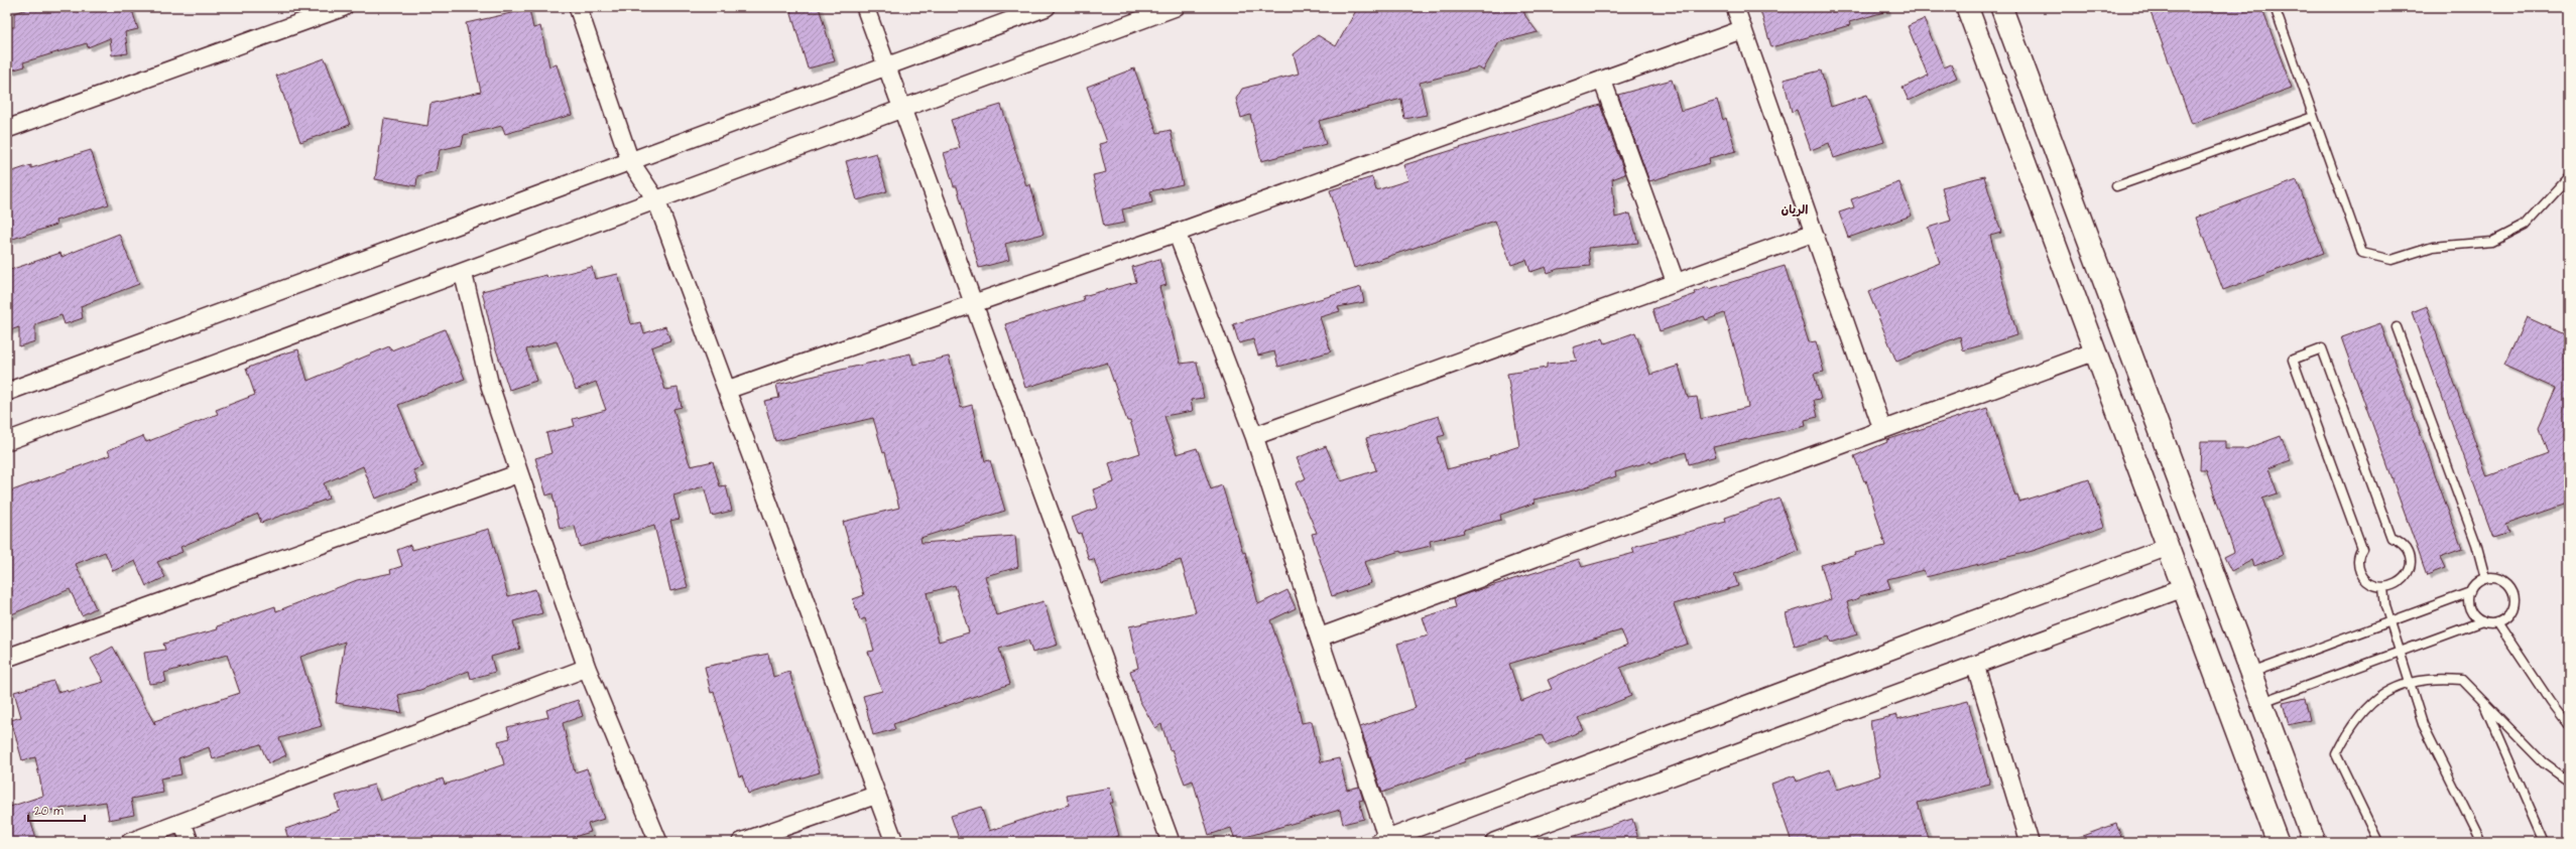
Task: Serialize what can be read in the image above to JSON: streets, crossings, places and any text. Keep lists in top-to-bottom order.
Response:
{
  "districts": ["الريان"],
  "scale_bar": "20 m"
}
